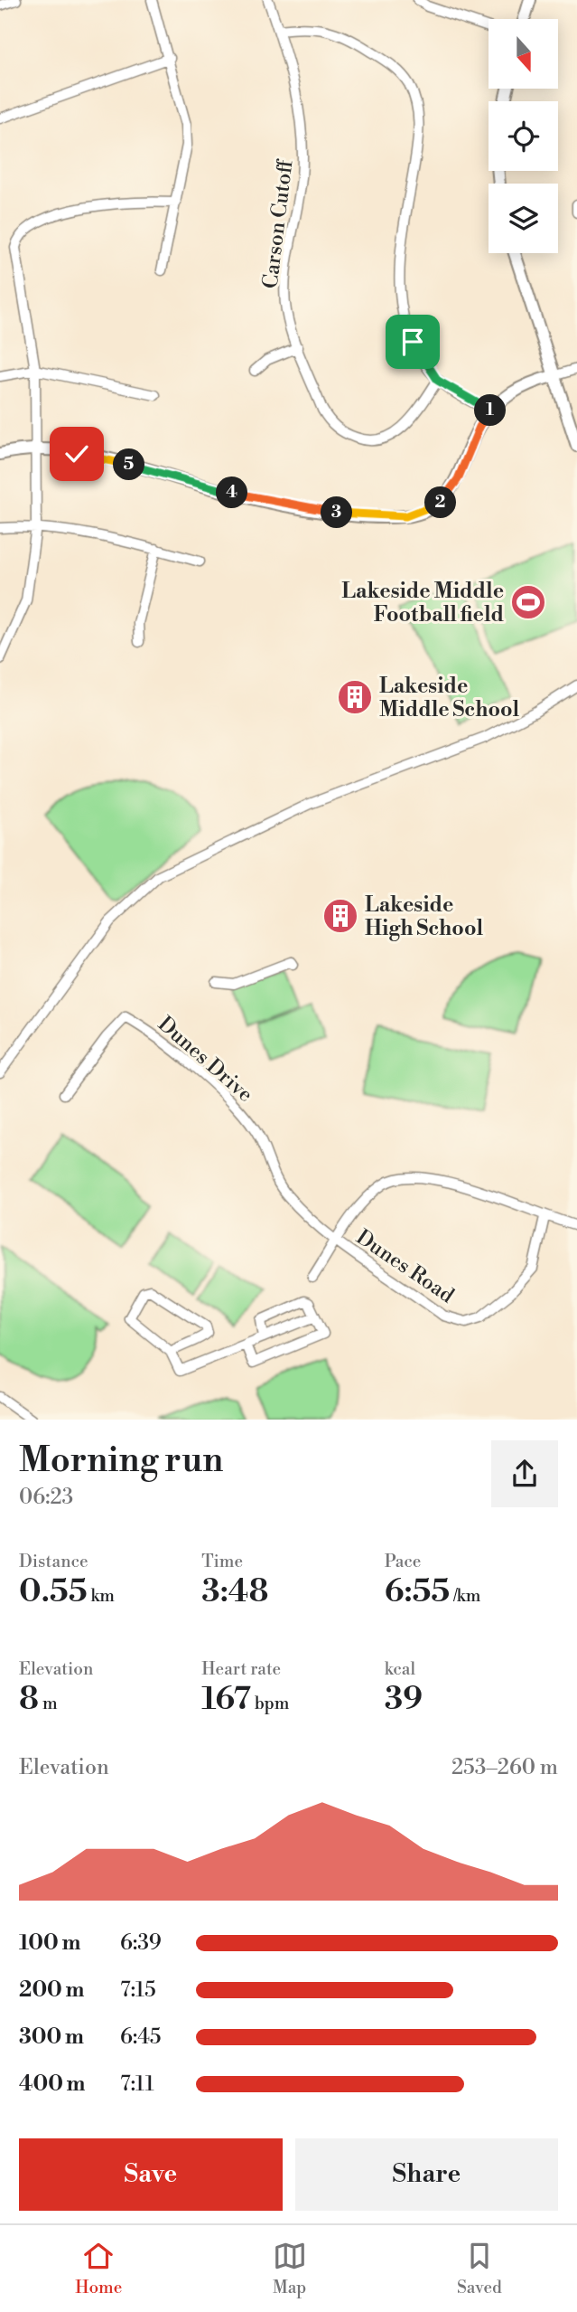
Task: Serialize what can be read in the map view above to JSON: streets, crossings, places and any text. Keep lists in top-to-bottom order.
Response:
{
  "streets": {
    "street": ["Carson Cutoff", "Dunes Drive", "Dunes Road"]
  },
  "crossings": [
    ["Dunes Drive", "Dunes Road"]
  ],
  "places": {
    "sports": ["Lakeside Middle Football field"],
    "building": ["Lakeside Middle School", "Lakeside High School"]
  },
  "north": "bottom",
  "page": {
    "pins": [
      "1",
      "5",
      "4",
      "2",
      "3"
    ],
    "heading": ["Morning run", "06:23"],
    "stats": [
      ["Distance", "0.55 km"],
      ["Time", "3:48"],
      ["Pace", "6:55 /km"],
      ["Elevation", "8 m"],
      ["Heart rate", "167 bpm"],
      ["kcal", "39"]
    ],
    "chart": ["Elevation", "253–260 m"],
    "list": [
      {
        "name": "100 m",
        "note": "6:39"
      },
      {
        "name": "200 m",
        "note": "7:15"
      },
      {
        "name": "300 m",
        "note": "6:45"
      },
      {
        "name": "400 m",
        "note": "7:11"
      }
    ],
    "buttons": ["Save", "Share"],
    "tabs": ["Home", "Map", "Saved"]
  }
}
